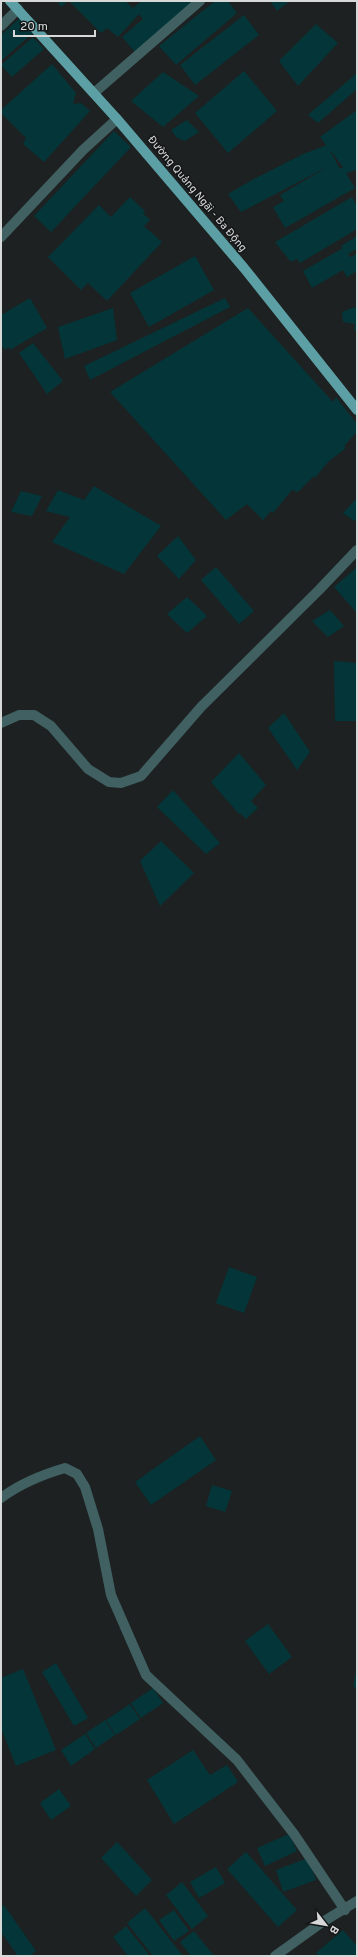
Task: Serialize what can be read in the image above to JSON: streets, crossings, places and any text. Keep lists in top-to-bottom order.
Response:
{
  "streets": {
    "main road": ["Đường Quảng Ngãi - Ba Động"]
  },
  "scale_bar": "20 m",
  "north": "bottom right"
}
